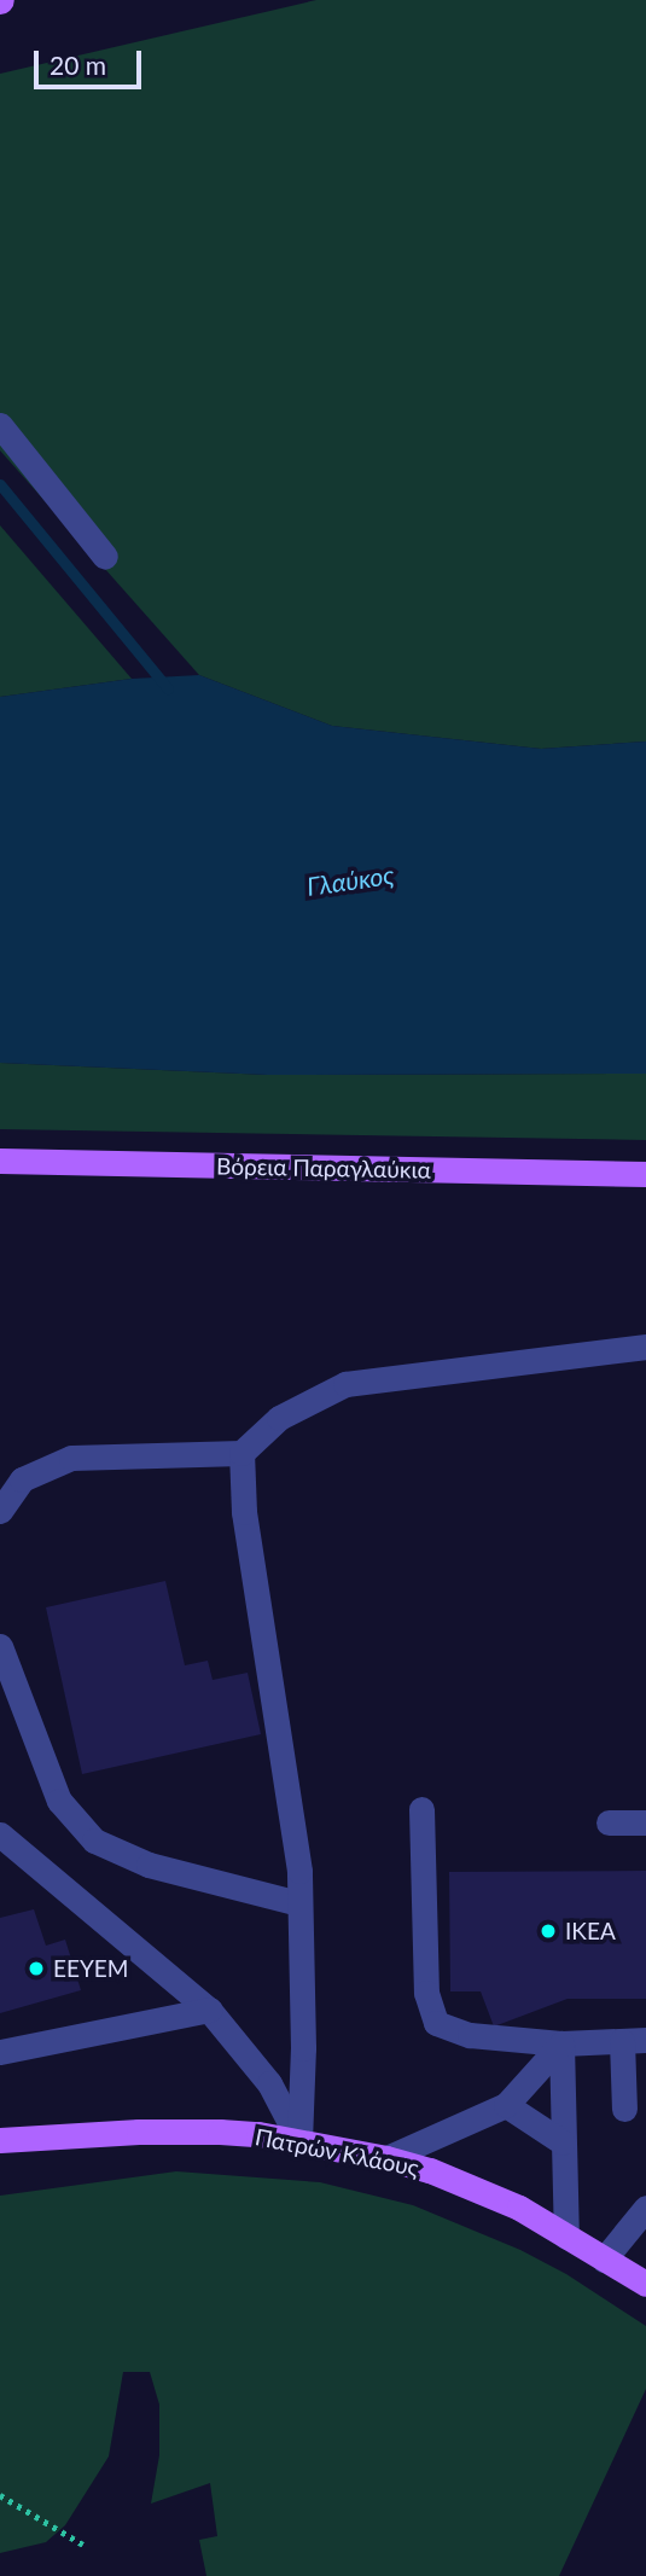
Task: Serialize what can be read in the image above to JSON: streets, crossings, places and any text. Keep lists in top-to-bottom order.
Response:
{
  "streets": {
    "main road": ["Βόρεια Παραγλαύκια", "Πατρών Κλάους"]
  },
  "water": ["Γλαύκος"],
  "places": ["IKEA", "EEYEM"],
  "scale_bar": "20 m"
}
